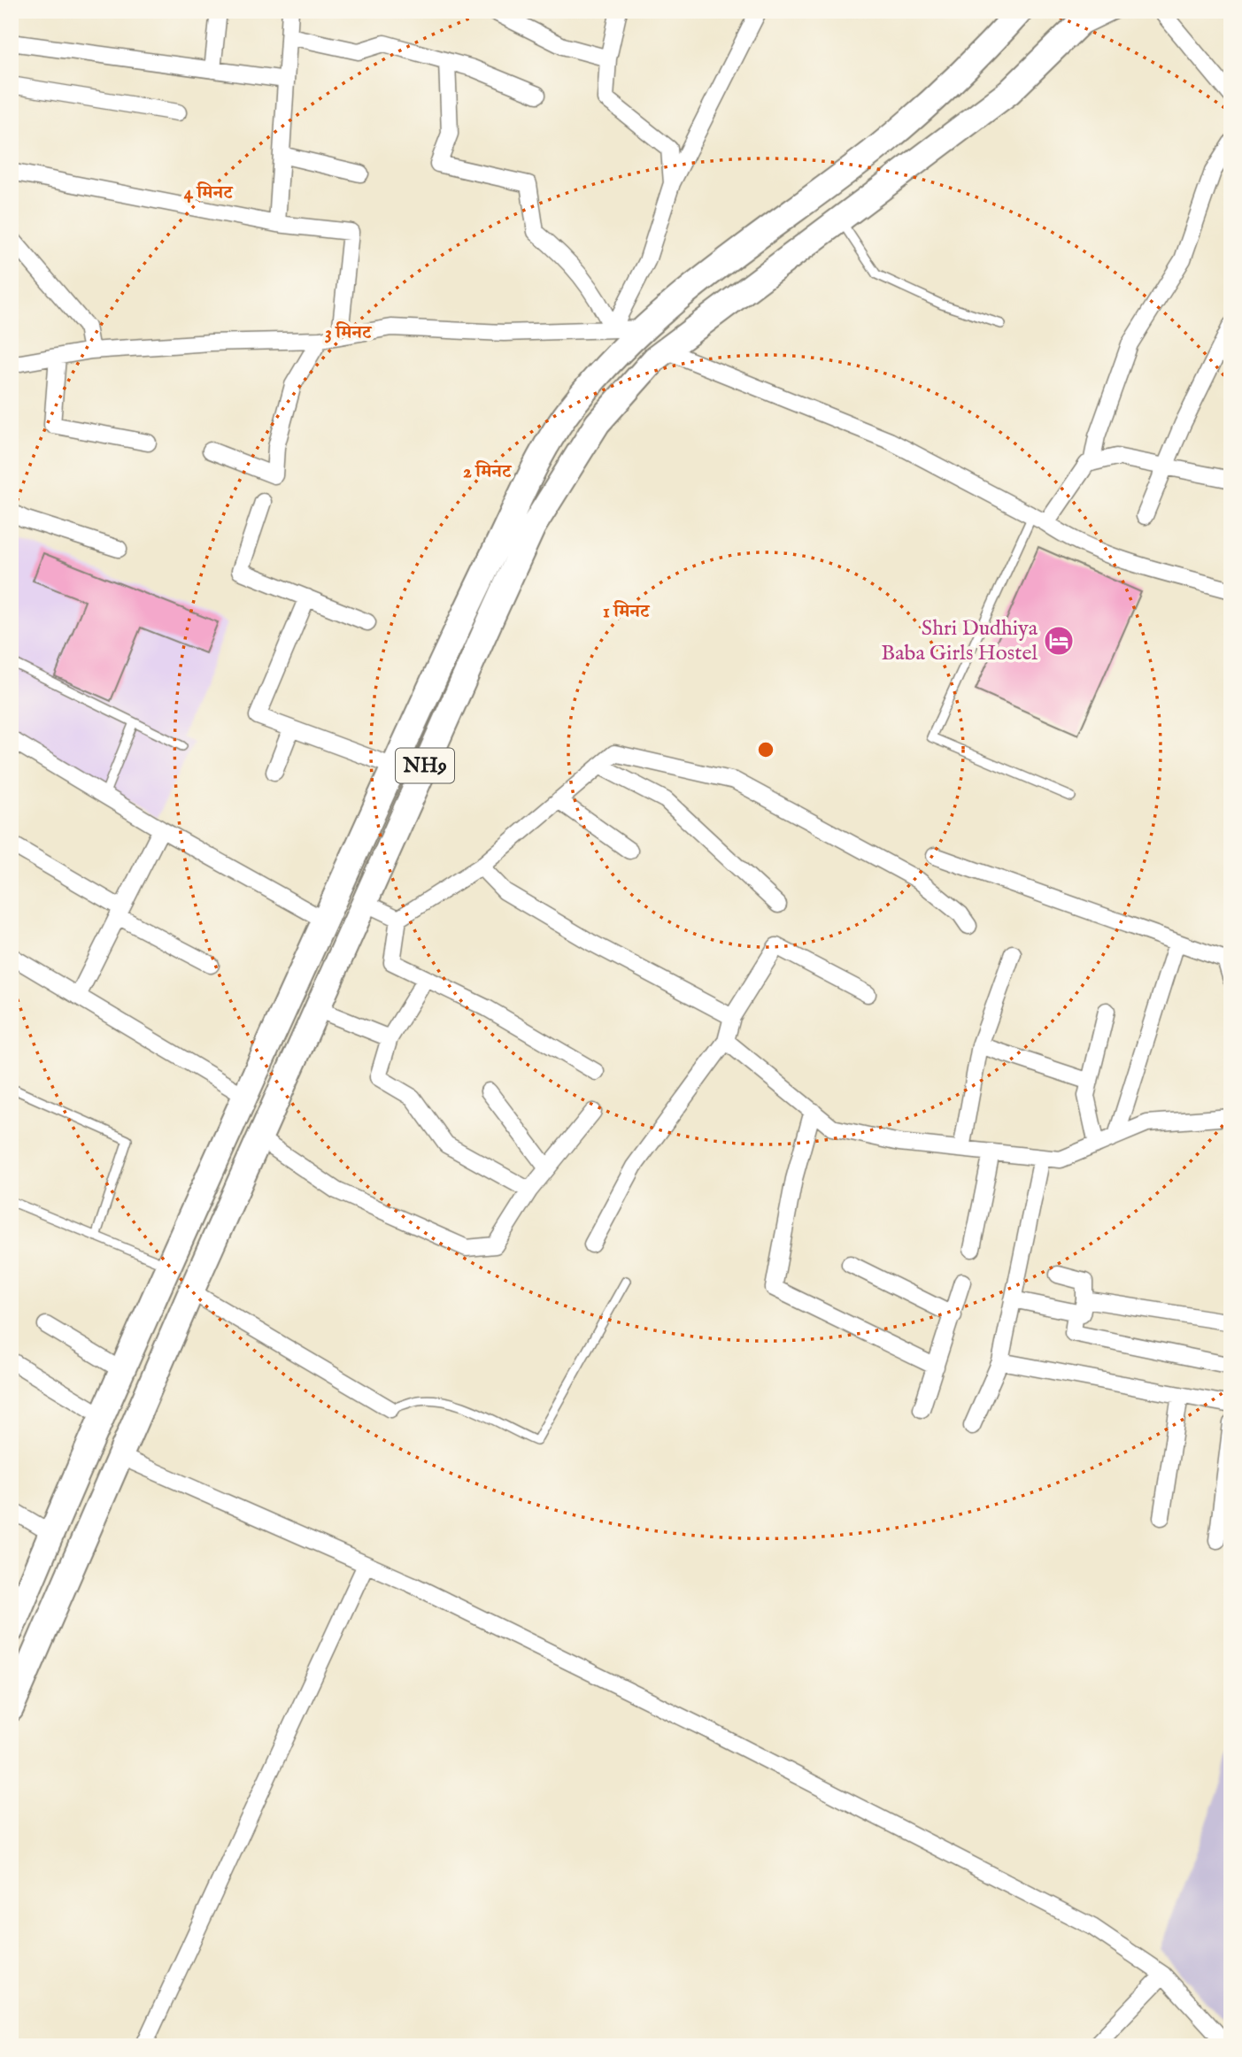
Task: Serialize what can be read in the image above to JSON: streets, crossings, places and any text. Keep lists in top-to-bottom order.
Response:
{
  "streets": {
    "highway": ["NH9"]
  },
  "places": {
    "hotel": ["Shri Dudhiya Baba Girls Hostel"]
  },
  "rings": [
    "4 मिनट",
    "3 मिनट",
    "2 मिनट",
    "1 मिनट"
  ]
}
